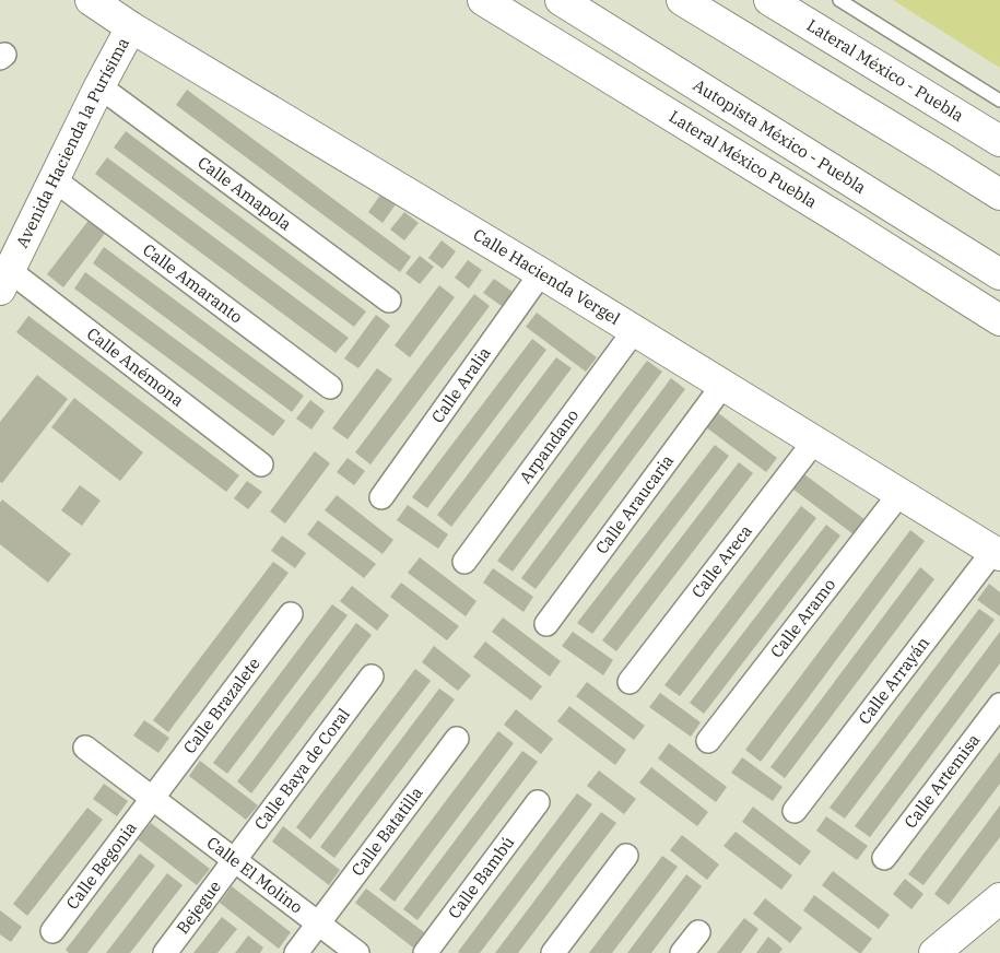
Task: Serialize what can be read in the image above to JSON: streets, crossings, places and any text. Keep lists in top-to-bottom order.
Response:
{
  "streets": {
    "main road": [
      "Lateral México - Puebla",
      "Autopista México - Puebla",
      "Avenida Hacienda la Purísima",
      "Lateral México Puebla",
      "Calle Hacienda Vergel"
    ],
    "street": [
      "Calle Amapola",
      "Calle Amaranto",
      "Calle Anémona",
      "Calle Aralia",
      "Arpandano",
      "Calle Araucaria",
      "Calle Areca",
      "Calle Aramo",
      "Calle Arrayán",
      "Calle Brazalete",
      "Calle Baya de Coral",
      "Calle Artemisa",
      "Calle Batatilla",
      "Calle Begonia",
      "Calle El Molino",
      "Calle Bambú",
      "Bejegue"
    ]
  },
  "crossings": [
    ["Avenida Hacienda la Purísima", "Calle Amapola"],
    ["Avenida Hacienda la Purísima", "Calle Hacienda Vergel"],
    ["Avenida Hacienda la Purísima", "Calle Amaranto"],
    ["Avenida Hacienda la Purísima", "Calle Anémona"],
    ["Calle Hacienda Vergel", "Calle Aralia"],
    ["Calle Hacienda Vergel", "Arpandano"],
    ["Calle Hacienda Vergel", "Calle Araucaria"],
    ["Calle Hacienda Vergel", "Calle Areca"],
    ["Calle Hacienda Vergel", "Calle Aramo"],
    ["Calle Hacienda Vergel", "Calle Arrayán"],
    ["Calle Brazalete", "Calle Begonia"],
    ["Calle Brazalete", "Calle El Molino"],
    ["Calle Baya de Coral", "Calle El Molino"],
    ["Calle Baya de Coral", "Bejegue"],
    ["Calle Batatilla", "Calle El Molino"],
    ["Calle Begonia", "Calle El Molino"],
    ["Calle El Molino", "Bejegue"]
  ]
}
